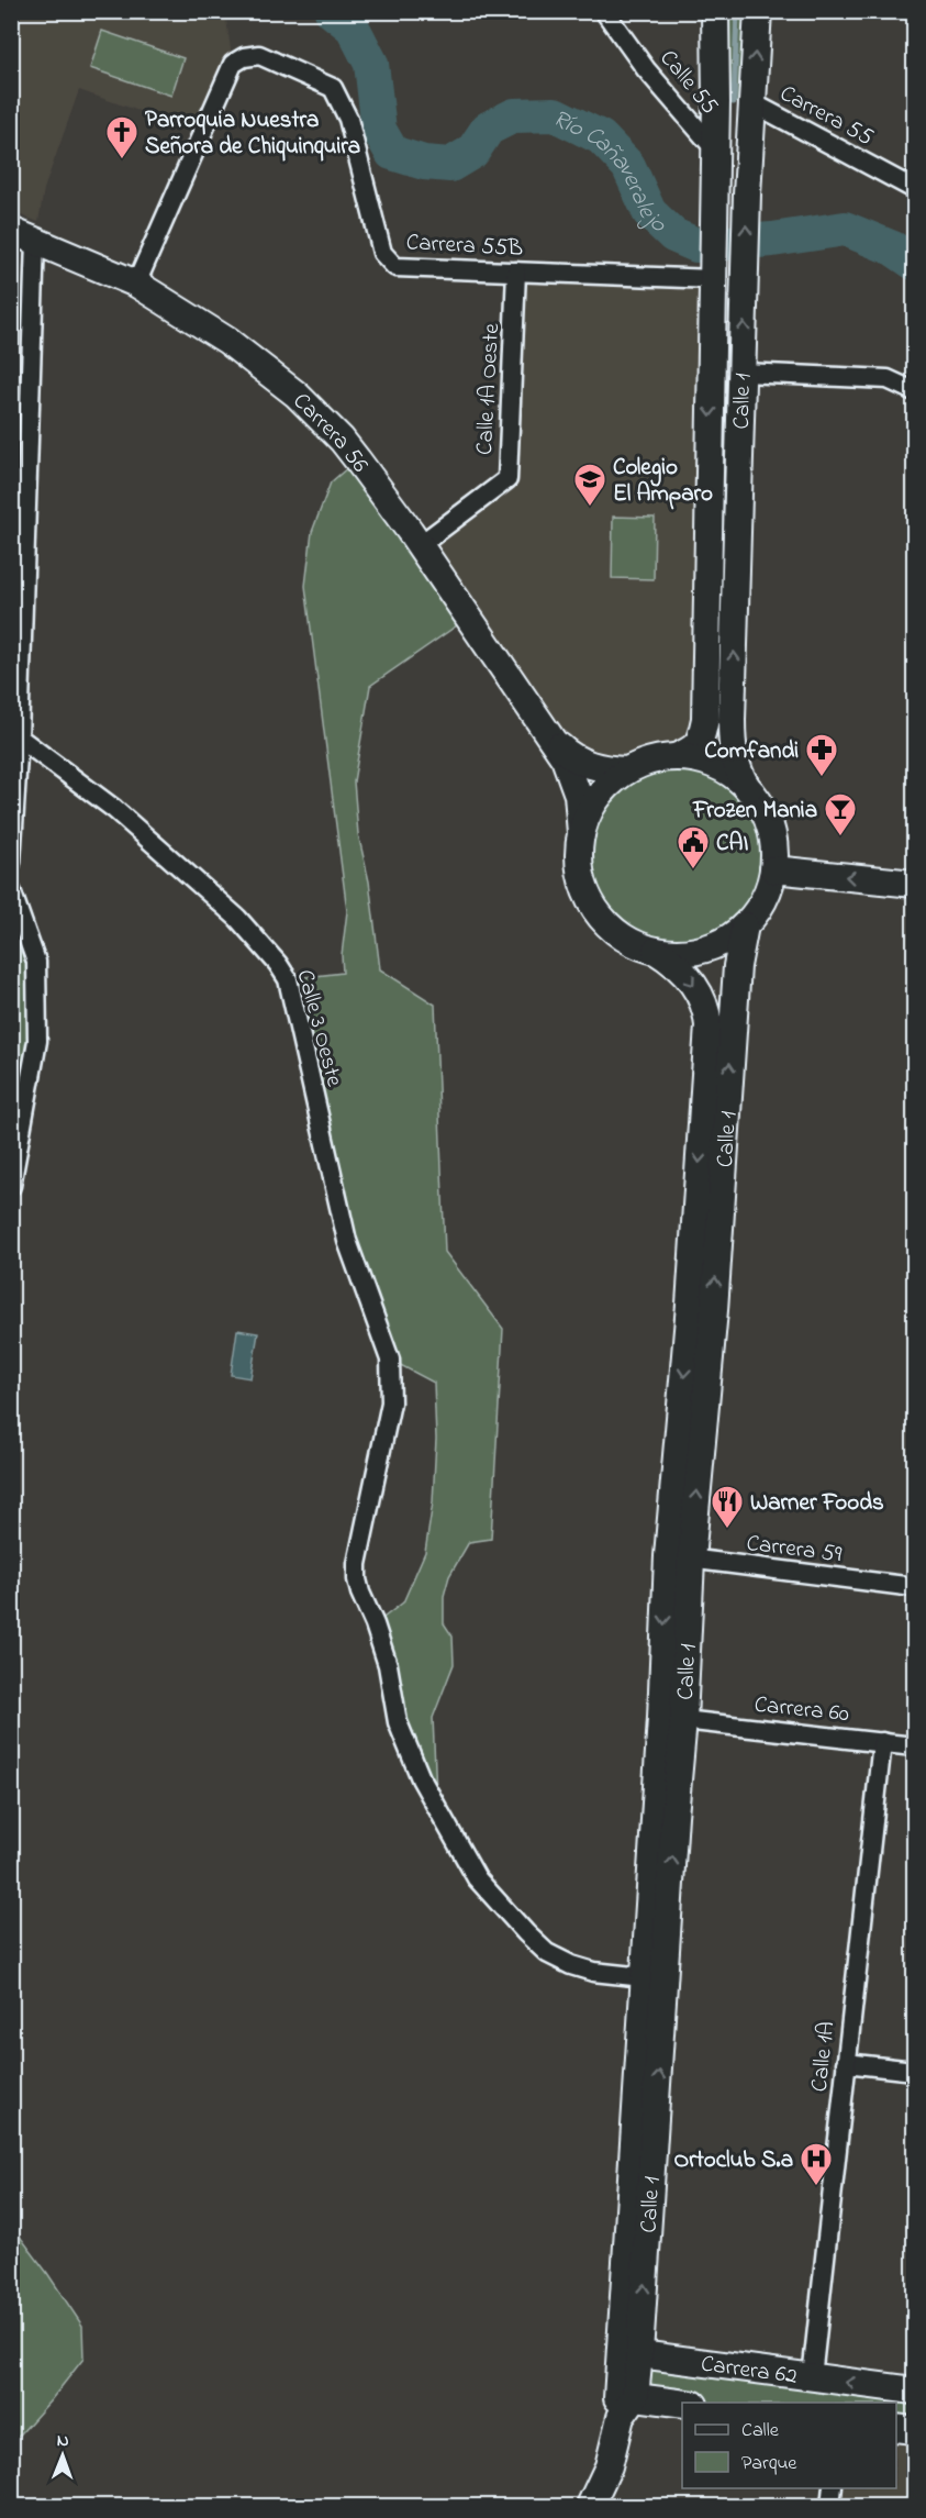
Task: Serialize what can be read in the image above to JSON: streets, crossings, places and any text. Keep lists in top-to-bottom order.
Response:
{
  "streets": {
    "main road": ["Calle 1", "Carrera 56", "Carrera 62"],
    "street": [
      "Calle 55",
      "Carrera 55",
      "Carrera 55B",
      "Calle 1A Oeste",
      "Calle 3 Oeste",
      "Carrera 59",
      "Carrera 60",
      "Calle 1A"
    ]
  },
  "crossings": [
    ["Calle 55", "Calle 1"],
    ["Carrera 55", "Calle 1"],
    ["Carrera 55B", "Calle 1A Oeste"],
    ["Carrera 55B", "Calle 1"],
    ["Carrera 55B", "Carrera 56"],
    ["Calle 1A Oeste", "Carrera 56"],
    ["Calle 1", "Carrera 56"],
    ["Calle 1", "Calle 3 Oeste"],
    ["Calle 1", "Carrera 59"],
    ["Calle 1", "Carrera 60"],
    ["Calle 1", "Carrera 62"],
    ["Carrera 60", "Calle 1A"],
    ["Calle 1A", "Carrera 62"]
  ],
  "water": ["Río Cañaveralejo"],
  "places": {
    "church": ["Parroquia Nuestra Señora de Chiquinquira"],
    "school or university": ["Colegio El Amparo"],
    "pharmacy": ["Comfandi"],
    "bar": ["Frozen Mania"],
    "public building": ["CAI"],
    "restaurant": ["Warner Foods"],
    "hospital": ["Ortoclub S.a"]
  },
  "legend": ["Calle", "Parque"],
  "north": "top"
}
